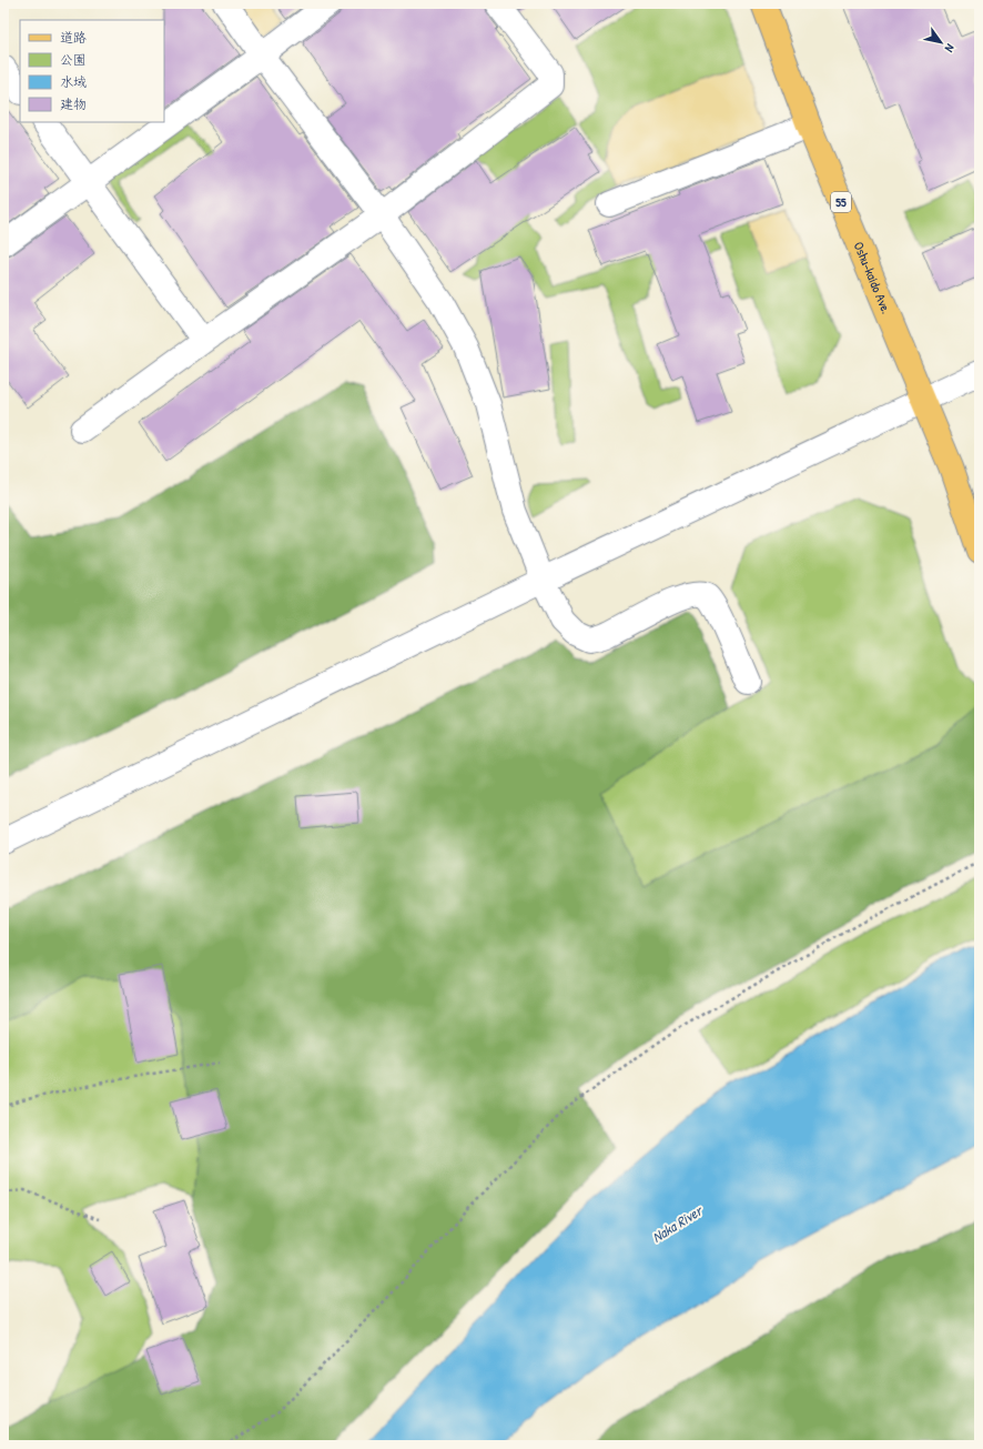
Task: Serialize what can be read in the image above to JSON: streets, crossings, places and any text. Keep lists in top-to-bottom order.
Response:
{
  "streets": {
    "main road": ["55", "Oshu-kaido Ave."]
  },
  "water": ["Naka River"],
  "legend": [
    "道路",
    "公園",
    "水域",
    "建物"
  ],
  "north": "bottom right"
}
